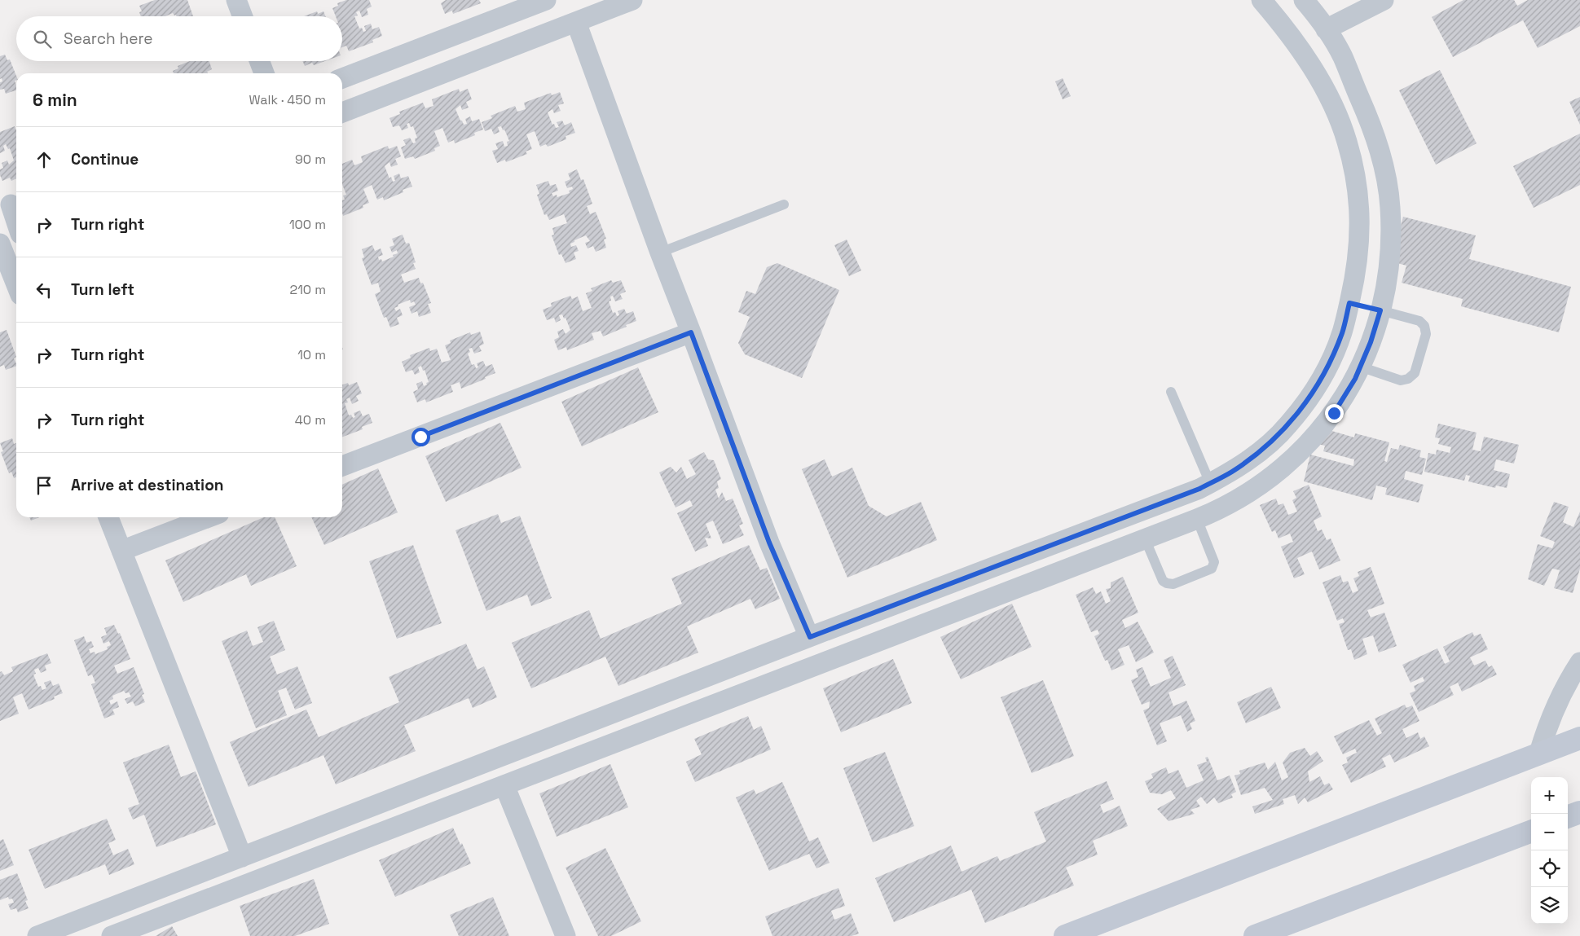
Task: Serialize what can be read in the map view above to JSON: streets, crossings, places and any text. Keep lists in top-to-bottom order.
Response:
{
  "page": {
    "search": "Search here",
    "heading": ["6 min", "Walk · 450 m"],
    "list": [
      ["Continue", "90 m"],
      ["Turn right", "100 m"],
      ["Turn left", "210 m"],
      ["Turn right", "10 m"],
      ["Turn right", "40 m"],
      "Arrive at destination"
    ],
    "map_buttons": ["+", "−"]
  }
}
